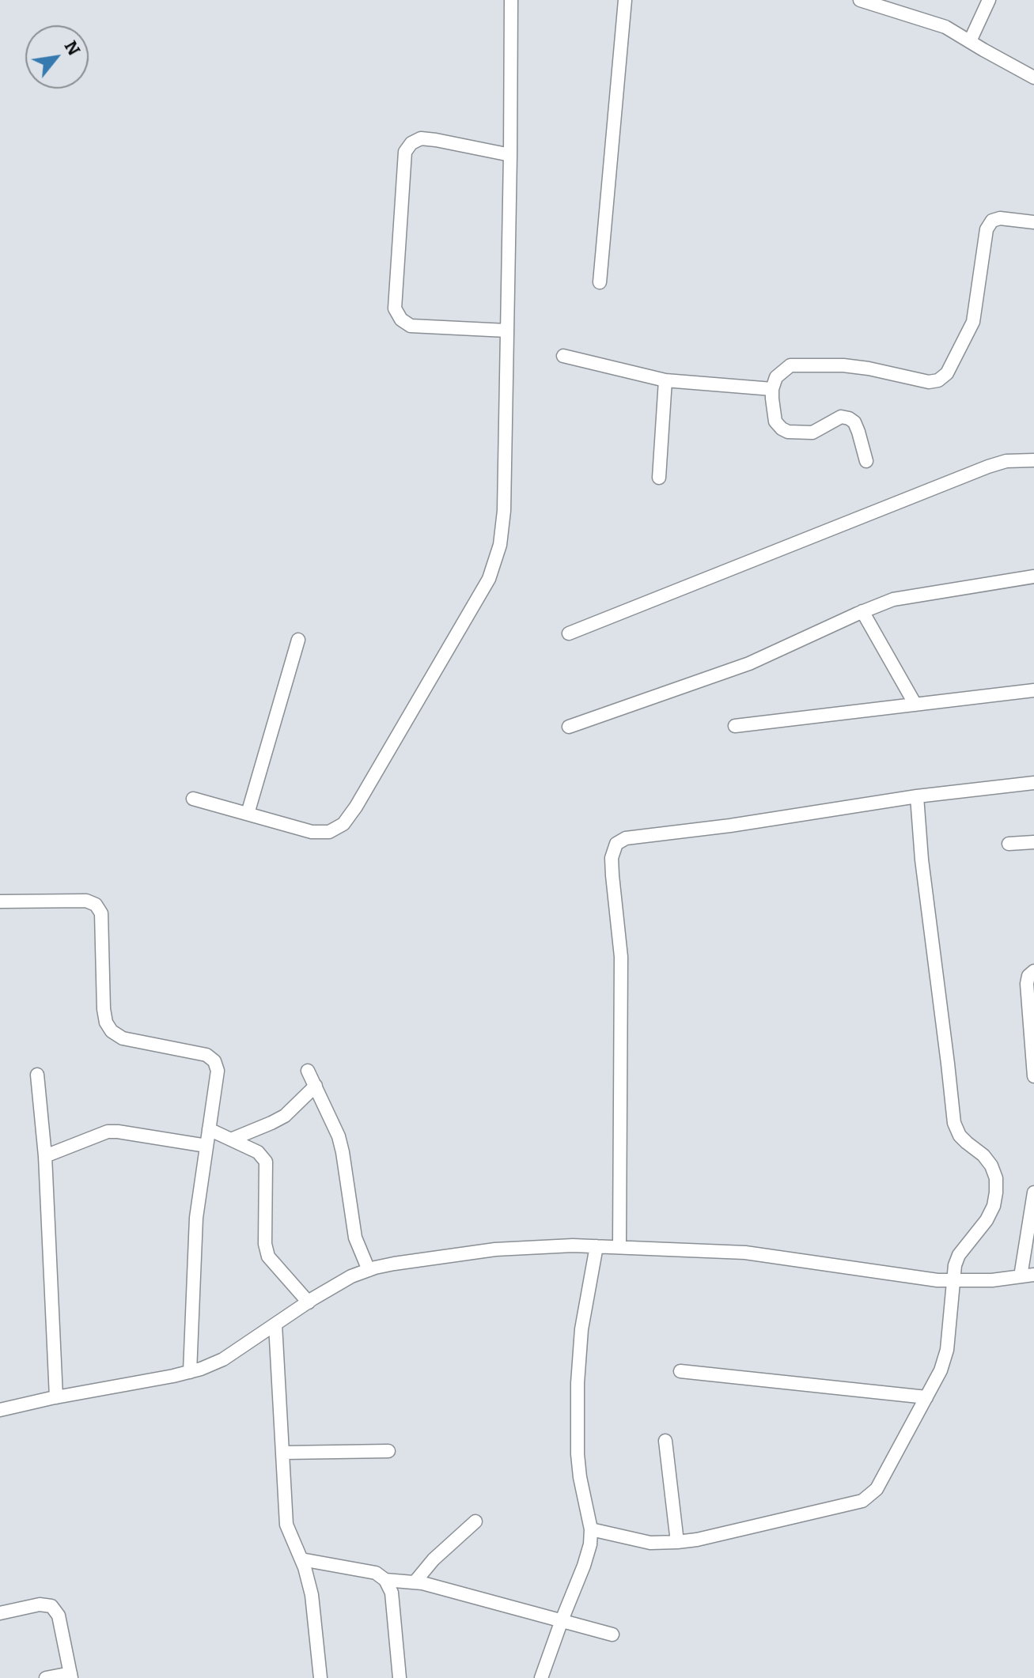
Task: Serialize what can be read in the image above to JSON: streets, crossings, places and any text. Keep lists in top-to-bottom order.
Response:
{
  "north": "top right"
}
